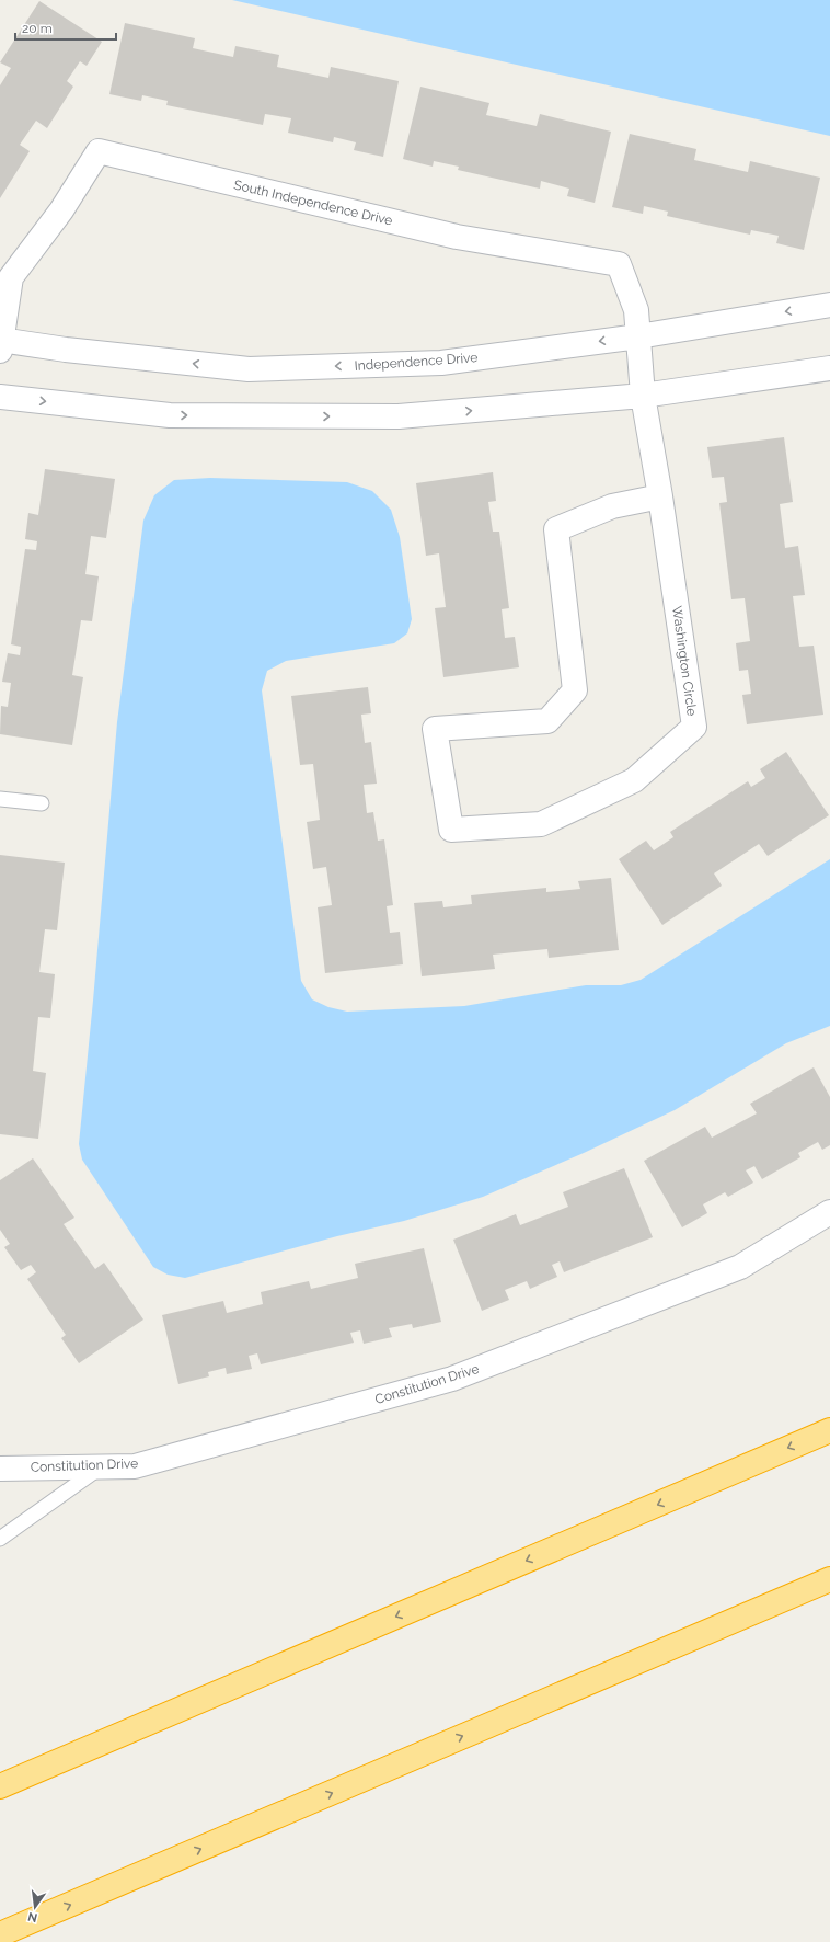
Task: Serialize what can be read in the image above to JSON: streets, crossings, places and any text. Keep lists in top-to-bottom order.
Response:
{
  "streets": {
    "street": [
      "South Independence Drive",
      "Independence Drive",
      "Washington Circle",
      "Constitution Drive"
    ]
  },
  "crossings": [
    ["South Independence Drive", "Independence Drive"],
    ["South Independence Drive", "Washington Circle"]
  ],
  "scale_bar": "20 m",
  "north": "bottom"
}
